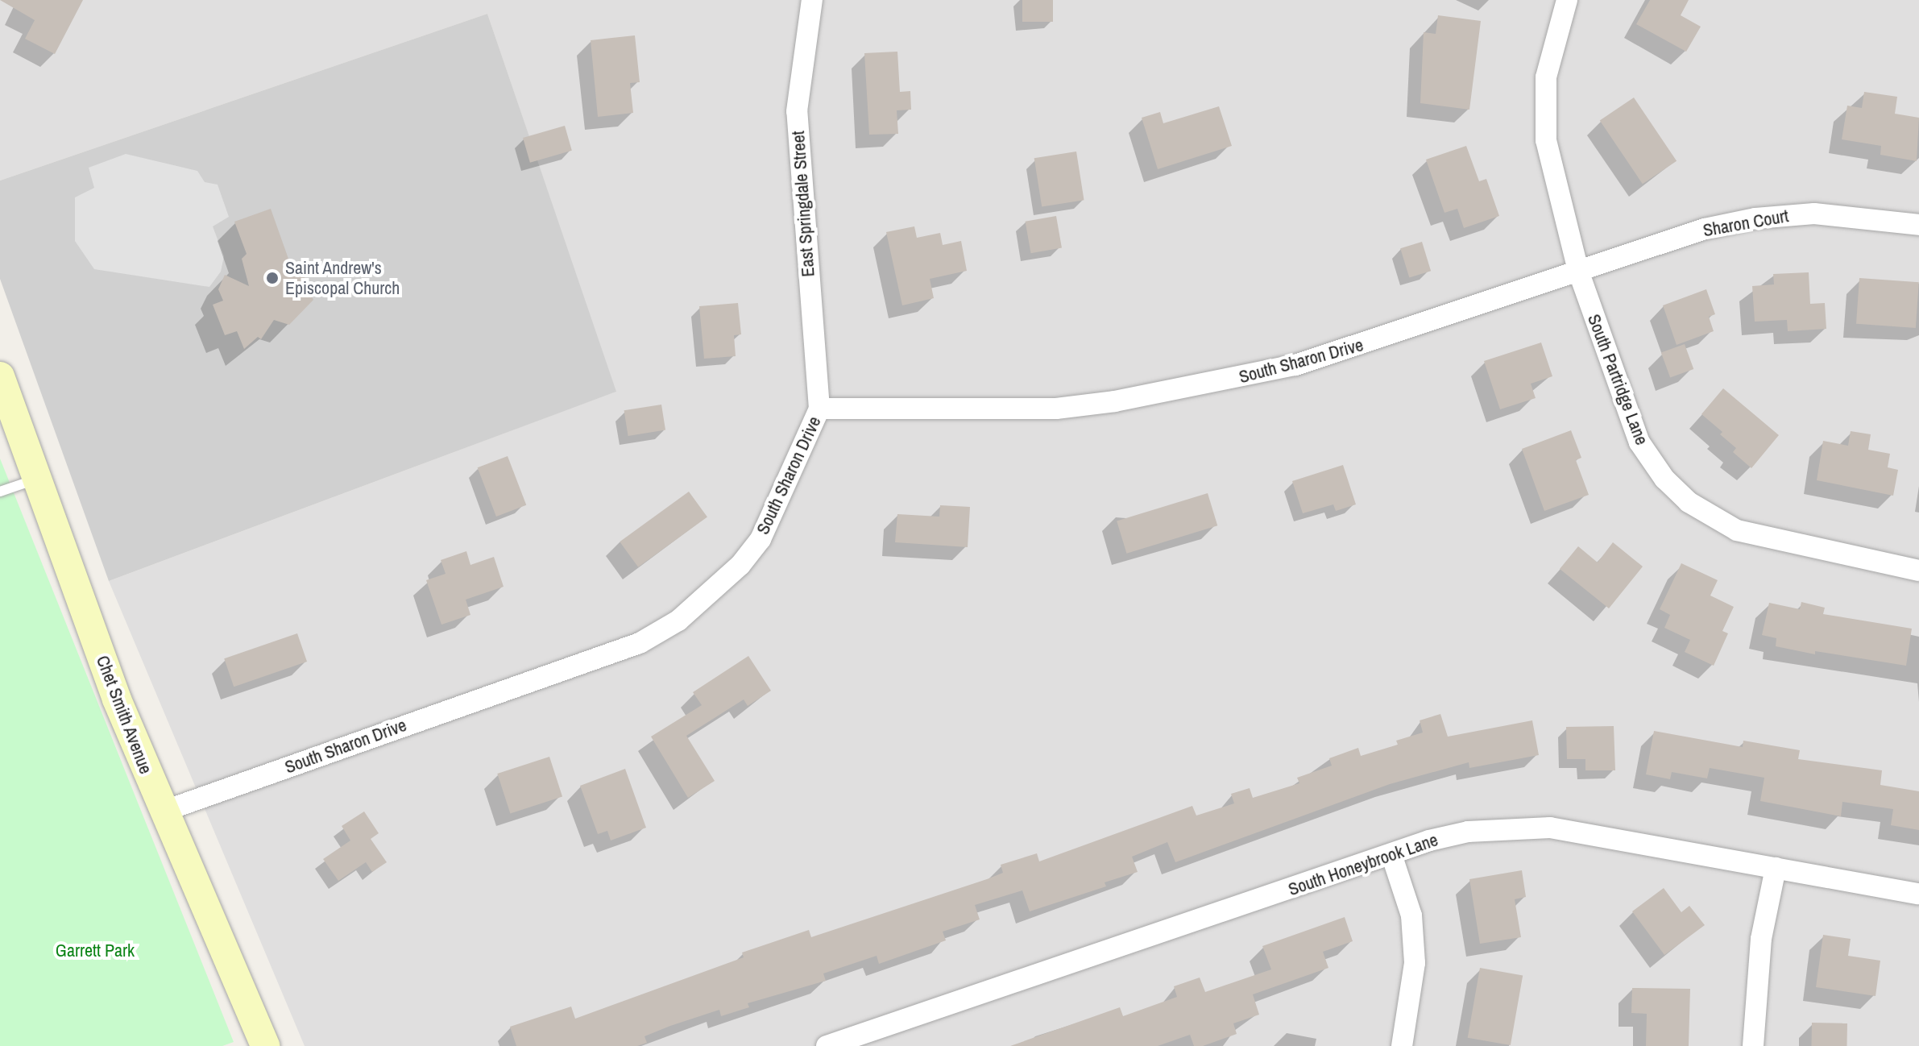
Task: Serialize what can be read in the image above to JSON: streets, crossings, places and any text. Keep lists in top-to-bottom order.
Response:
{
  "streets": {
    "street": [
      "East Springdale Street",
      "Sharon Court",
      "South Sharon Drive",
      "South Partridge Lane",
      "Chet Smith Avenue",
      "South Honeybrook Lane"
    ]
  },
  "crossings": [
    ["East Springdale Street", "South Sharon Drive"],
    ["Sharon Court", "South Sharon Drive"],
    ["Sharon Court", "South Partridge Lane"],
    ["South Sharon Drive", "South Partridge Lane"],
    ["South Sharon Drive", "Chet Smith Avenue"]
  ],
  "parks": ["Garrett Park"],
  "places": ["Saint Andrew's Episcopal Church"]
}
